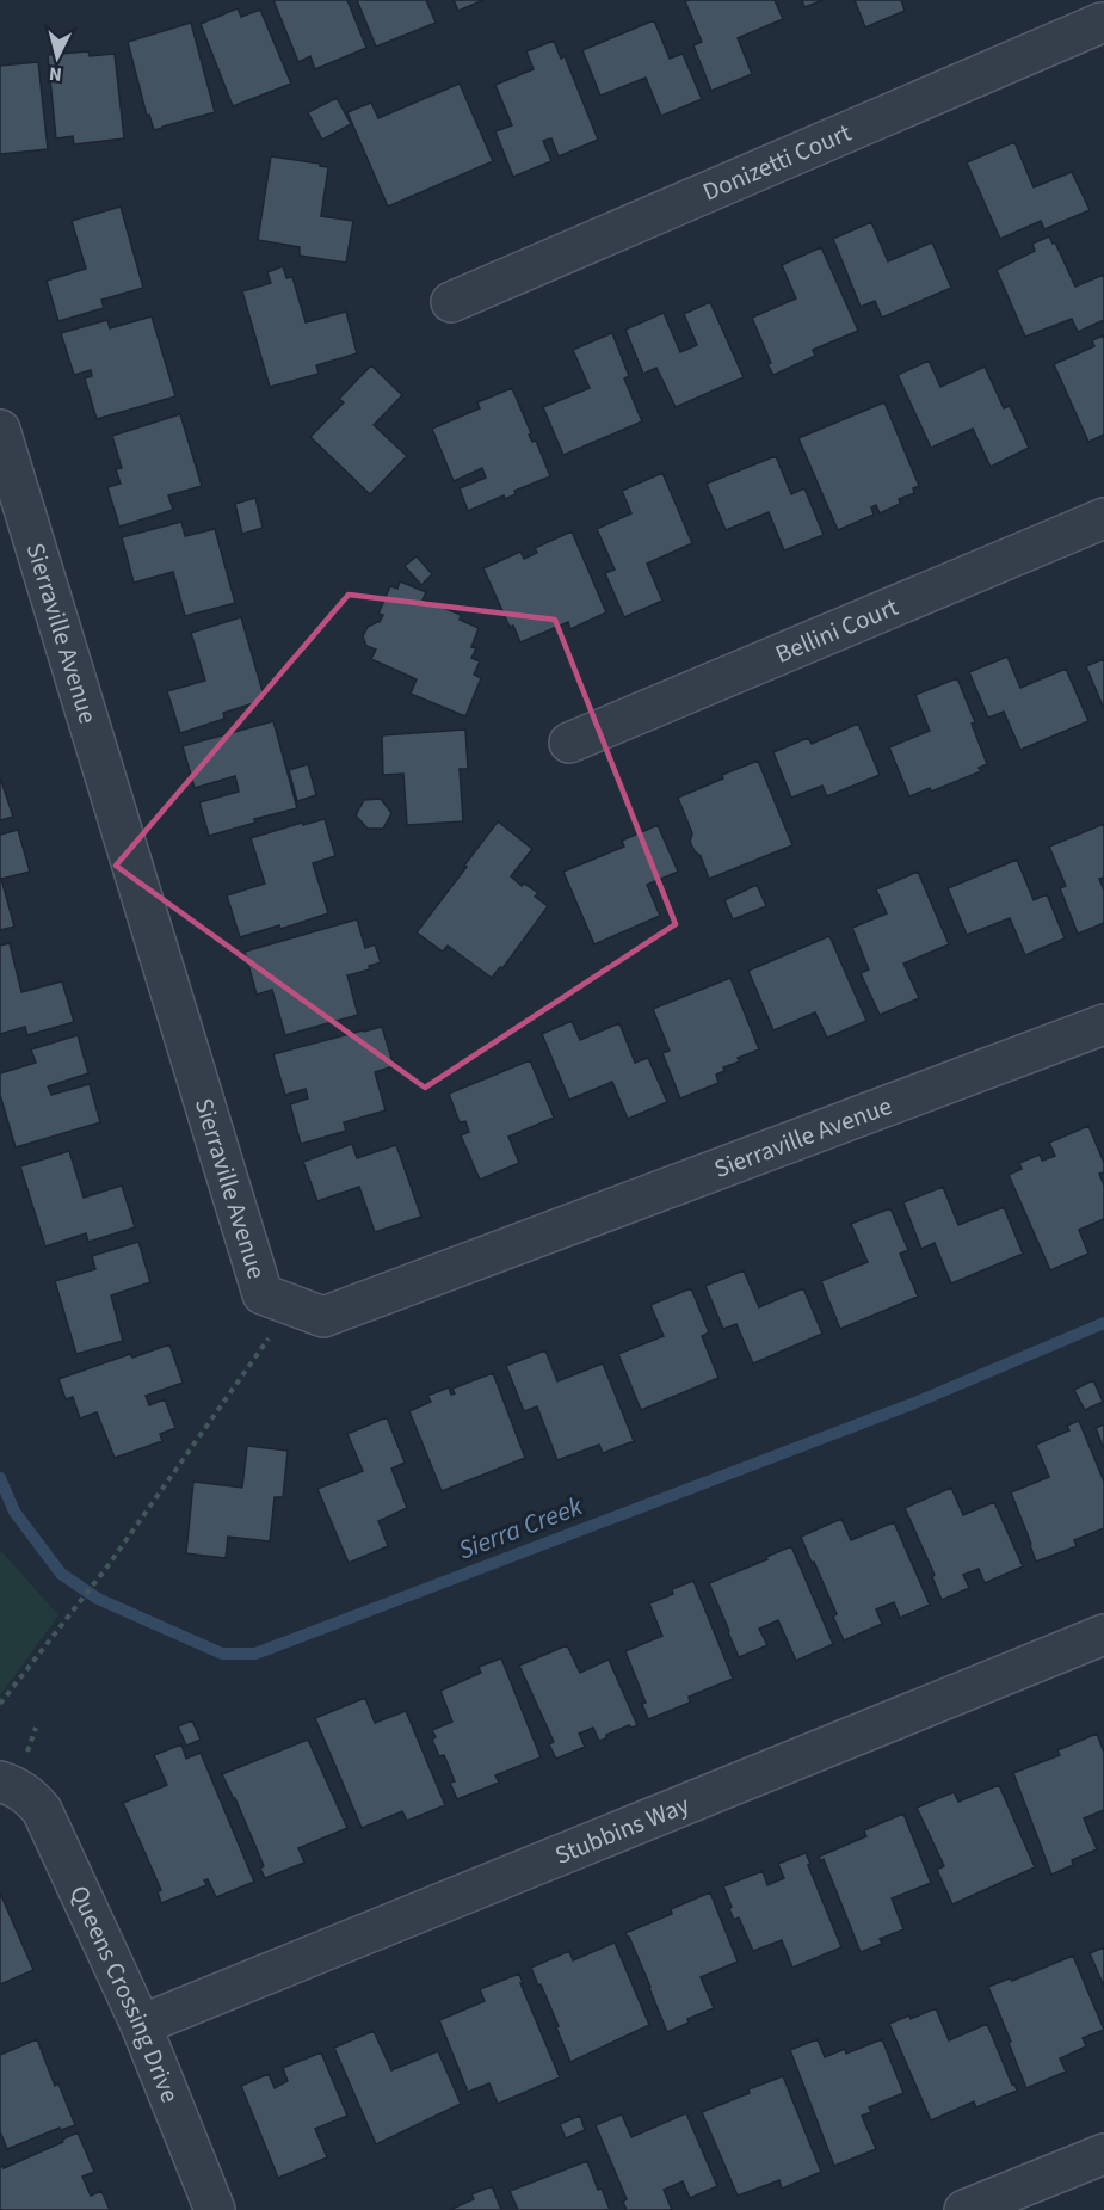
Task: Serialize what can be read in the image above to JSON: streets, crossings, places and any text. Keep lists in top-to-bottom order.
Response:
{
  "streets": {
    "street": [
      "Donizetti Court",
      "Bellini Court",
      "Sierraville Avenue",
      "Stubbins Way",
      "Queens Crossing Drive"
    ]
  },
  "crossings": [
    ["Stubbins Way", "Queens Crossing Drive"]
  ],
  "water": ["Sierra Creek"],
  "north": "bottom"
}
